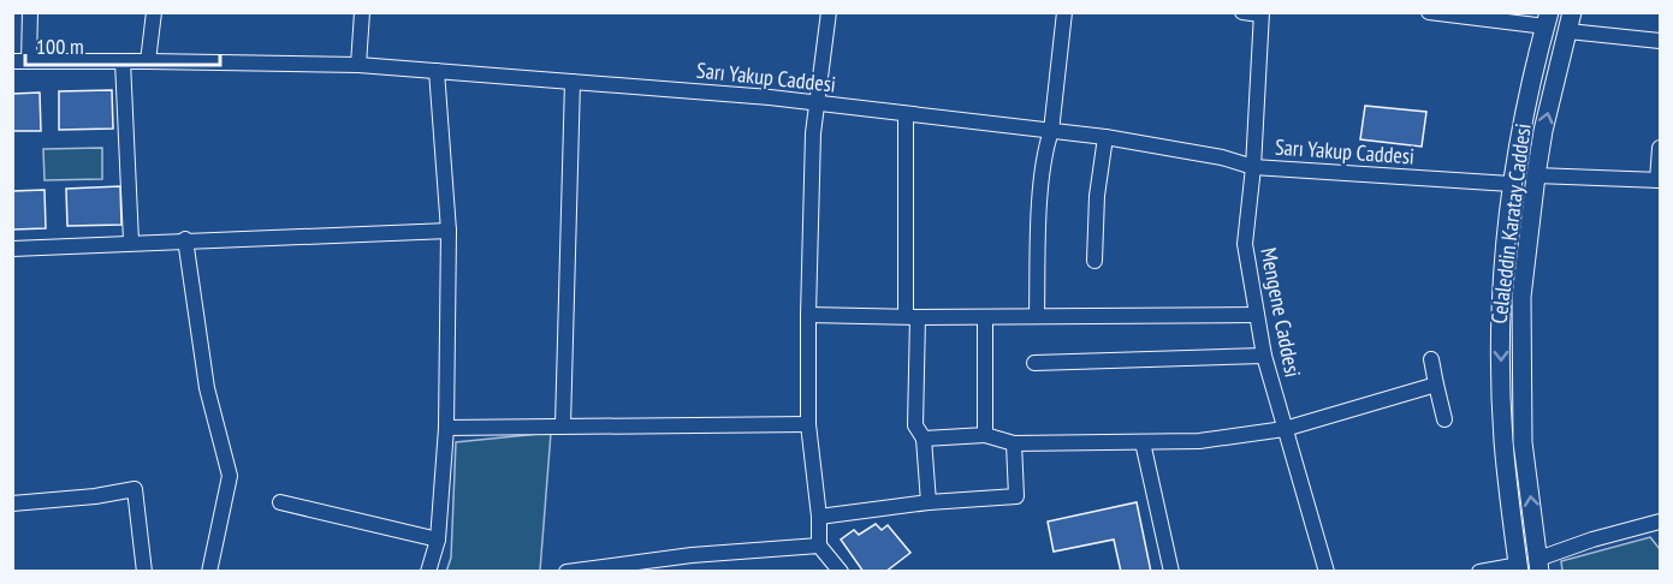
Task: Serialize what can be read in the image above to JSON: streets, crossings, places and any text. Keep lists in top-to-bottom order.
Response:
{
  "streets": {
    "main road": ["Celaleddin Karatay Caddesi"],
    "street": ["Sarı Yakup Caddesi", "Mengene Caddesi"]
  },
  "crossings": [
    ["Sarı Yakup Caddesi", "Celaleddin Karatay Caddesi"],
    ["Sarı Yakup Caddesi", "Mengene Caddesi"]
  ],
  "scale_bar": "100 m"
}
